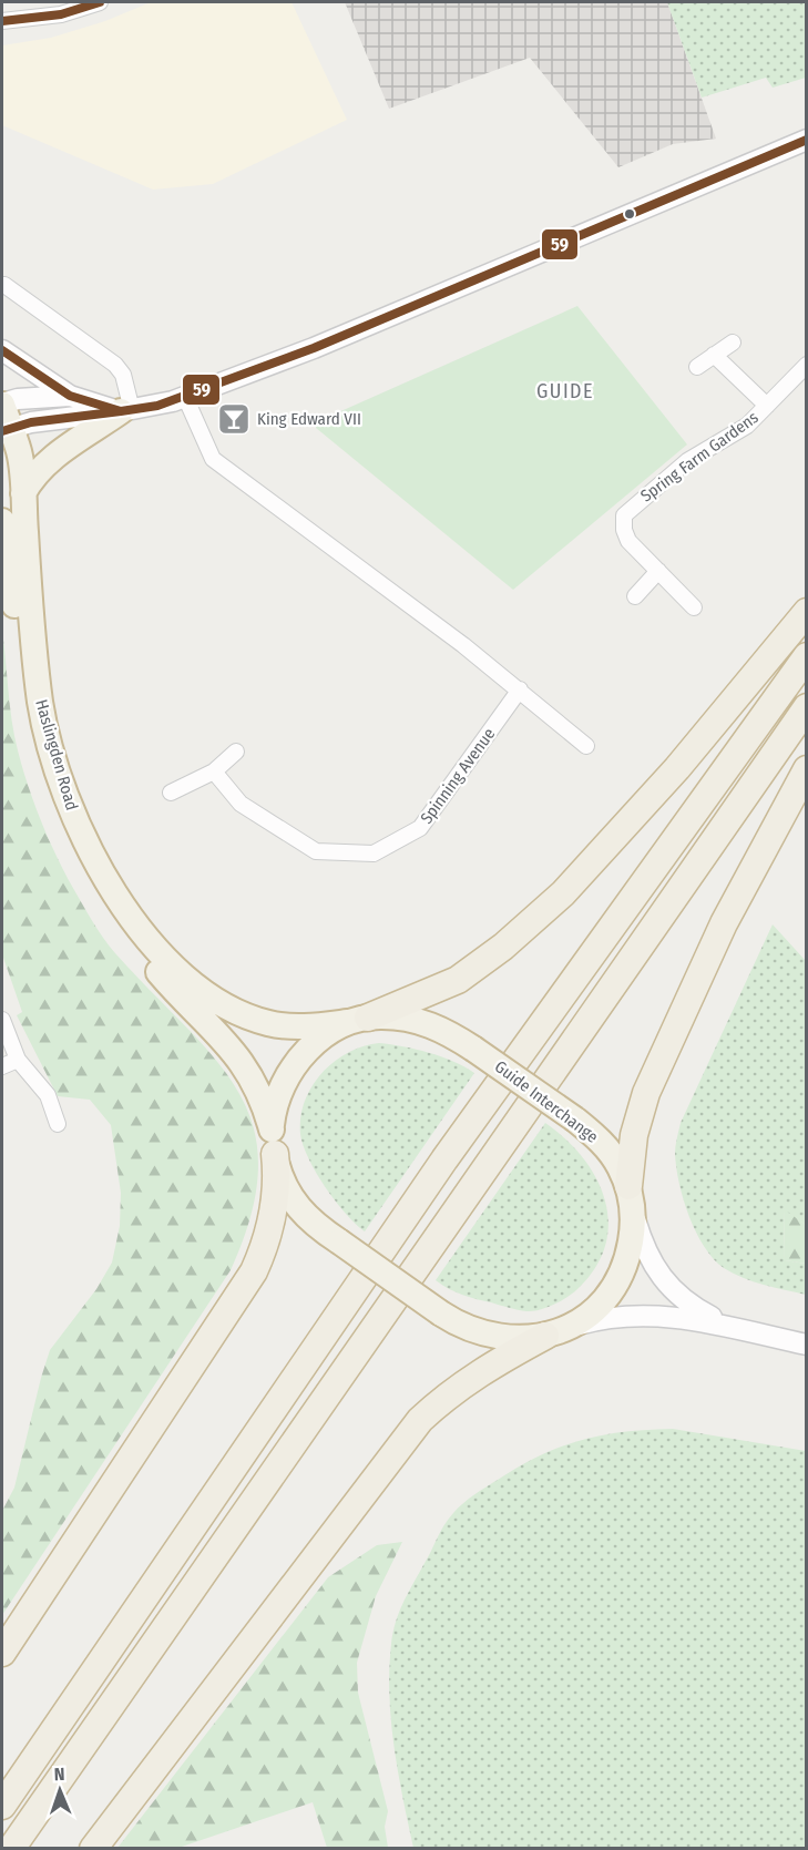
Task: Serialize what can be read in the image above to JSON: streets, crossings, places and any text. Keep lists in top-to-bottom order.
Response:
{
  "streets": {
    "highway": ["Haslingden Road", "Guide Interchange"],
    "street": ["Spring Farm Gardens", "Spinning Avenue"]
  },
  "crossings": [
    ["Haslingden Road", "Guide Interchange"]
  ],
  "districts": ["GUIDE"],
  "places": {
    "bar": ["King Edward VII"]
  },
  "lines": ["transit line 59"],
  "north": "top"
}
